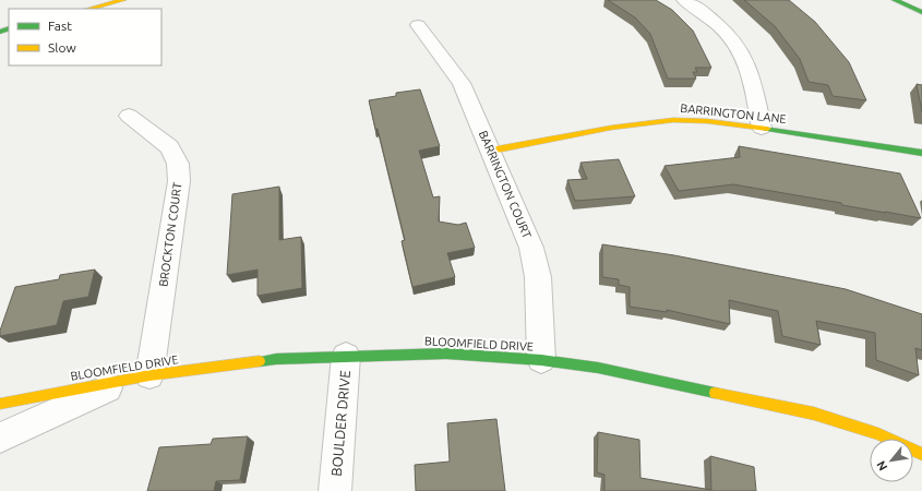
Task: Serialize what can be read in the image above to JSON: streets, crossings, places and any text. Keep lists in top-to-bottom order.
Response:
{
  "streets": {
    "street": [
      "BARRINGTON LANE",
      "BARRINGTON COURT",
      "BROCKTON COURT",
      "BLOOMFIELD DRIVE",
      "BOULDER DRIVE"
    ]
  },
  "crossings": [
    ["BARRINGTON LANE", "BARRINGTON COURT"],
    ["BARRINGTON COURT", "BLOOMFIELD DRIVE"],
    ["BROCKTON COURT", "BLOOMFIELD DRIVE"],
    ["BLOOMFIELD DRIVE", "BOULDER DRIVE"]
  ],
  "legend": ["Fast", "Slow"],
  "north": "bottom left"
}
